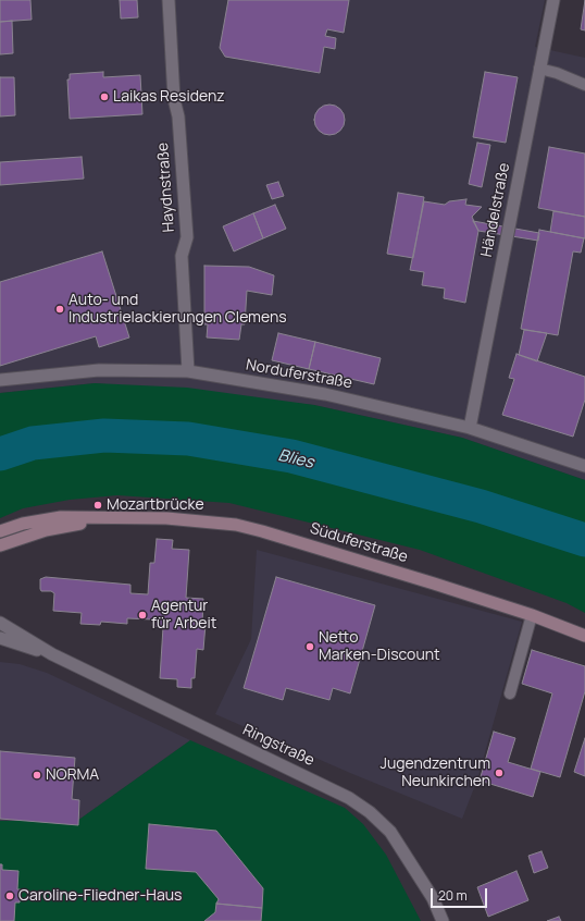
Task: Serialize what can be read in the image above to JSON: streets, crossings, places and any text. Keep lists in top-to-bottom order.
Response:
{
  "streets": {
    "main road": ["Süduferstraße"],
    "street": [
      "Haydnstraße",
      "Händelstraße",
      "Norduferstraße",
      "Ringstraße"
    ]
  },
  "crossings": [
    ["Haydnstraße", "Norduferstraße"],
    ["Händelstraße", "Norduferstraße"]
  ],
  "water": ["Blies"],
  "places": [
    "Laikas Residenz",
    "Auto- und Industrielackierungen Clemens",
    "Mozartbrücke",
    "Agentur für Arbeit",
    "Netto Marken-Discount",
    "Jugendzentrum Neunkirchen",
    "NORMA",
    "Caroline-Fliedner-Haus"
  ],
  "scale_bar": "20 m"
}
